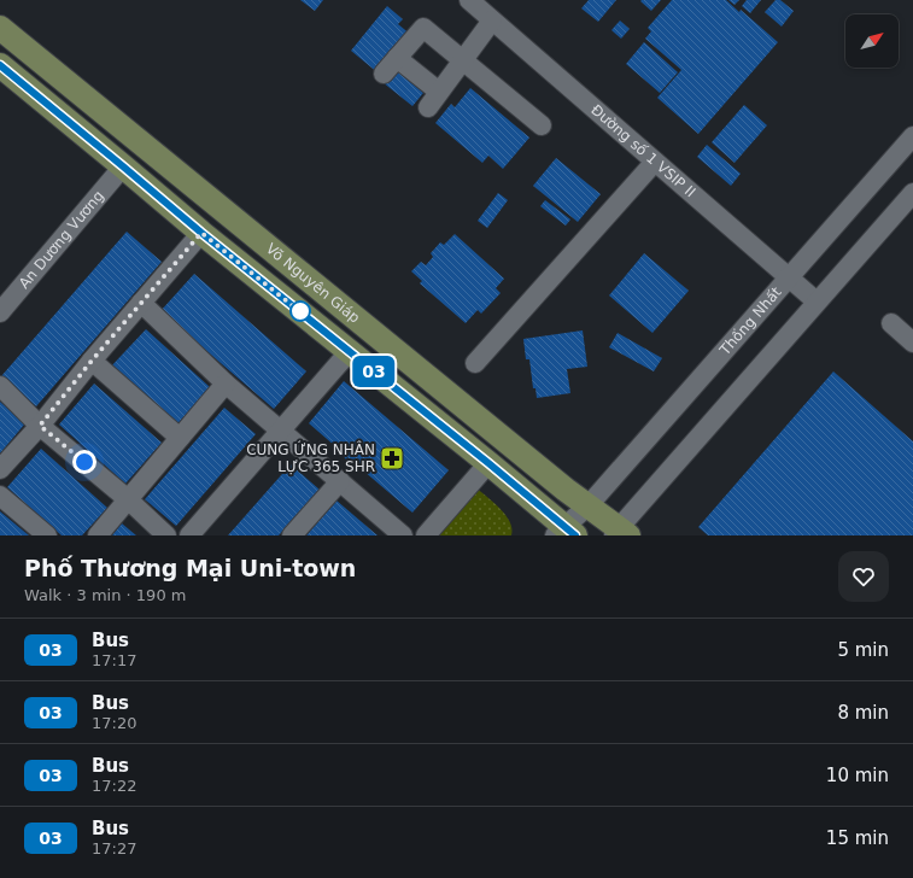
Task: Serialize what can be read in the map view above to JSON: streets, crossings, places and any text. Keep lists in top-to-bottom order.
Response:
{
  "streets": {
    "main road": ["Võ Nguyên Giáp"],
    "street": ["Đường số 1 VSIP II", "An Dương Vương", "Thống Nhất"]
  },
  "crossings": [
    ["Đường số 1 VSIP II", "Thống Nhất"],
    ["An Dương Vương", "Võ Nguyên Giáp"],
    ["Võ Nguyên Giáp", "Thống Nhất"]
  ],
  "places": {
    "pharmacy": ["CUNG ỨNG NHÂN LỰC 365 SHR"]
  },
  "lines": ["bus line 03"],
  "north": "top right",
  "page": {
    "on_map": "03",
    "heading": ["Phố Thương Mại Uni-town", "Walk · 3 min · 190 m"],
    "list": [
      {
        "mark": "03",
        "name": "Bus",
        "note": "17:17",
        "value": "5 min"
      },
      {
        "mark": "03",
        "name": "Bus",
        "note": "17:20",
        "value": "8 min"
      },
      {
        "mark": "03",
        "name": "Bus",
        "note": "17:22",
        "value": "10 min"
      },
      {
        "mark": "03",
        "name": "Bus",
        "note": "17:27",
        "value": "15 min"
      }
    ]
  }
}
